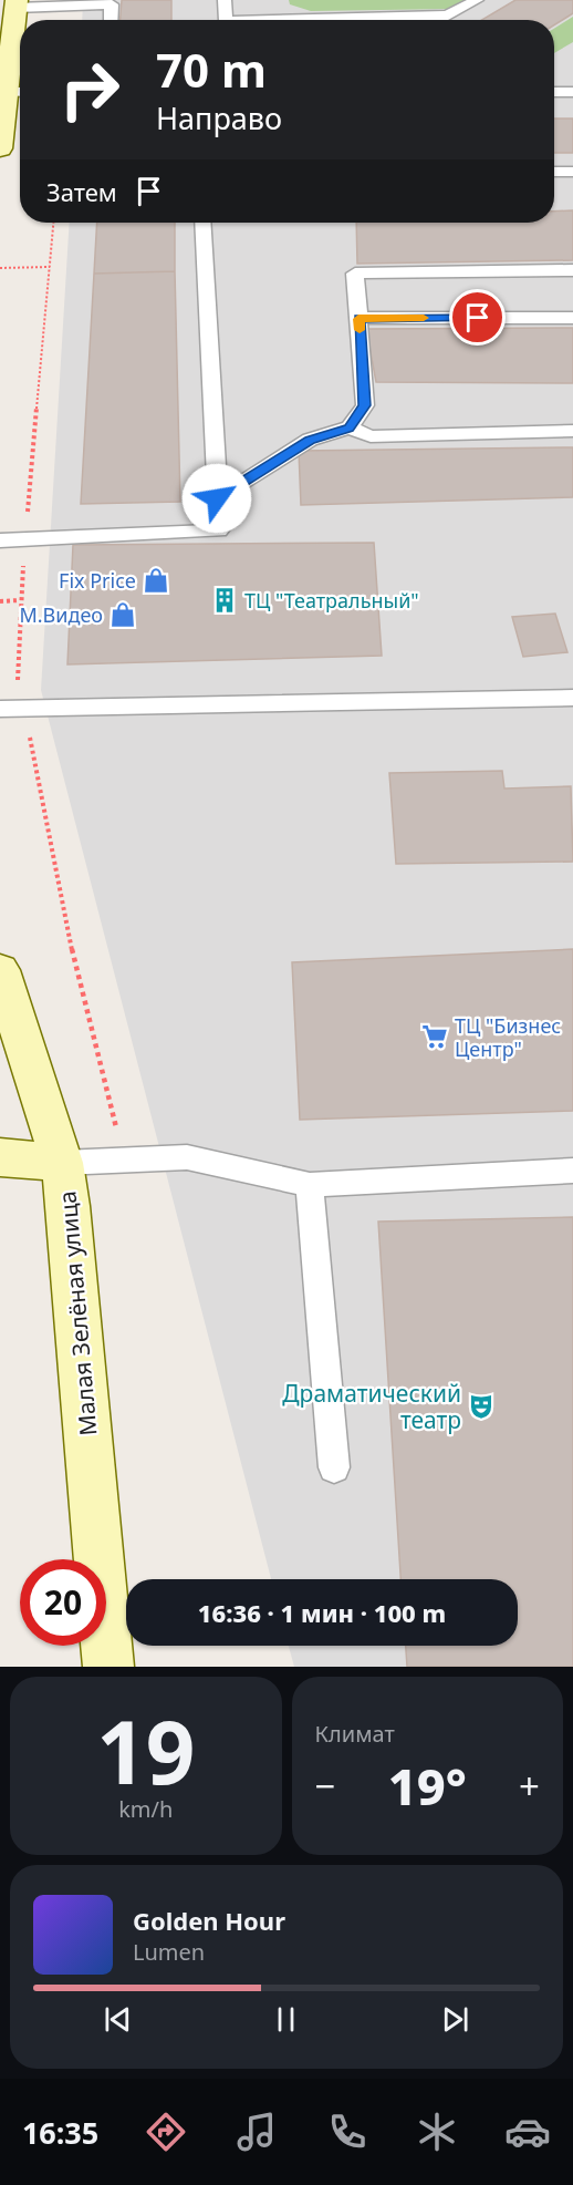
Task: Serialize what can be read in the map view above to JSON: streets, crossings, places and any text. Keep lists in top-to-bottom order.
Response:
{
  "streets": {
    "street": ["Малая Зелёная улица"]
  },
  "places": {
    "shop": ["Fix Price", "М.Видео"],
    "building": ["ТЦ \"Театральный\""],
    "supermarket": ["ТЦ \"Бизнес Центр\""],
    "theatre": ["Драматический театр"]
  },
  "page": {
    "turn": ["70 m", "Направо"],
    "then": "Затем",
    "limit": "20",
    "trip": "16:36 · 1 мин · 100 m",
    "tile": [
      ["19", "km/h"],
      "Климат"
    ],
    "heat": ["−", "19°", "+"],
    "song": ["Golden Hour", "Lumen"],
    "tabs": "16:35"
  }
}
